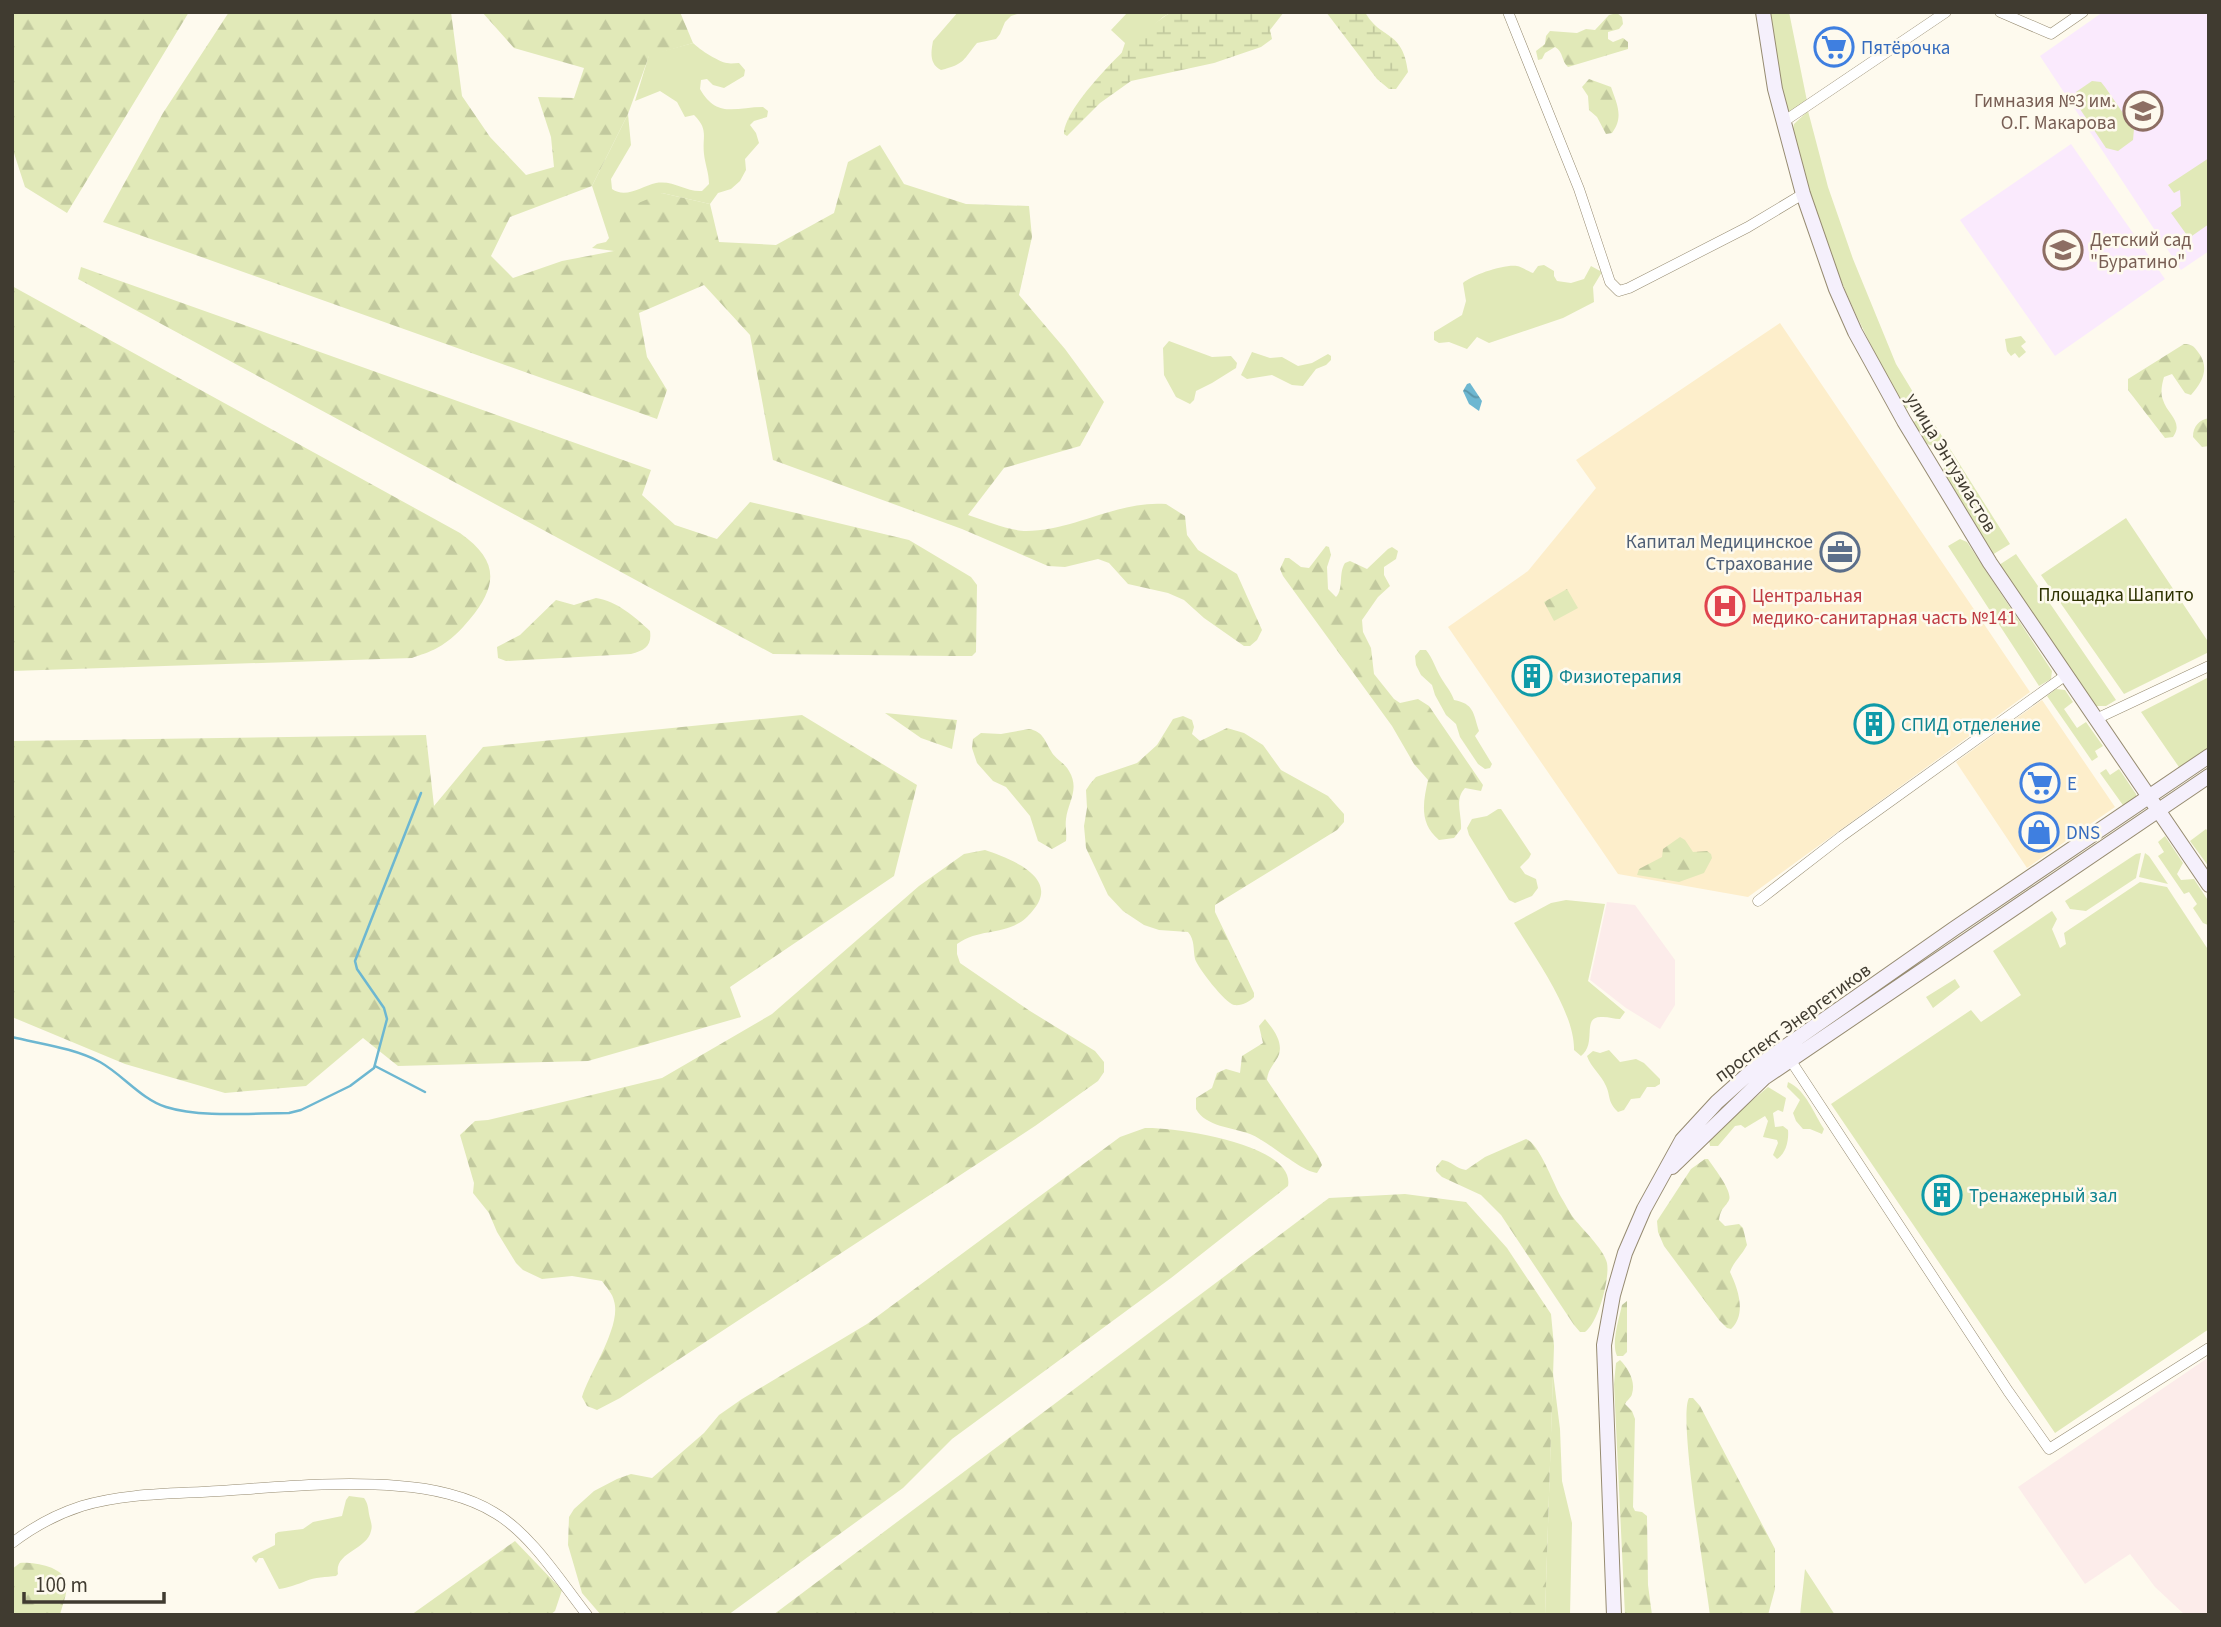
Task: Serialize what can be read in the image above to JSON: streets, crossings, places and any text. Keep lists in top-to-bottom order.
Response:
{
  "streets": {
    "main road": ["улица Энтузиастов", "проспект Энергетиков"]
  },
  "crossings": [
    ["улица Энтузиастов", "проспект Энергетиков"]
  ],
  "parks": ["Площадка Шапито"],
  "places": {
    "supermarket": ["Пятёрочка", "Е"],
    "school or university": ["Гимназия №3 им. О.Г. Макарова", "Детский сад \"Буратино\""],
    "office": ["Капитал Медицинское Страхование"],
    "hospital": ["Центральная медико-санитарная часть №141"],
    "building": ["Физиотерапия", "СПИД отделение", "Тренажерный зал"],
    "shop": ["DNS"]
  },
  "scale_bar": "100 m"
}
